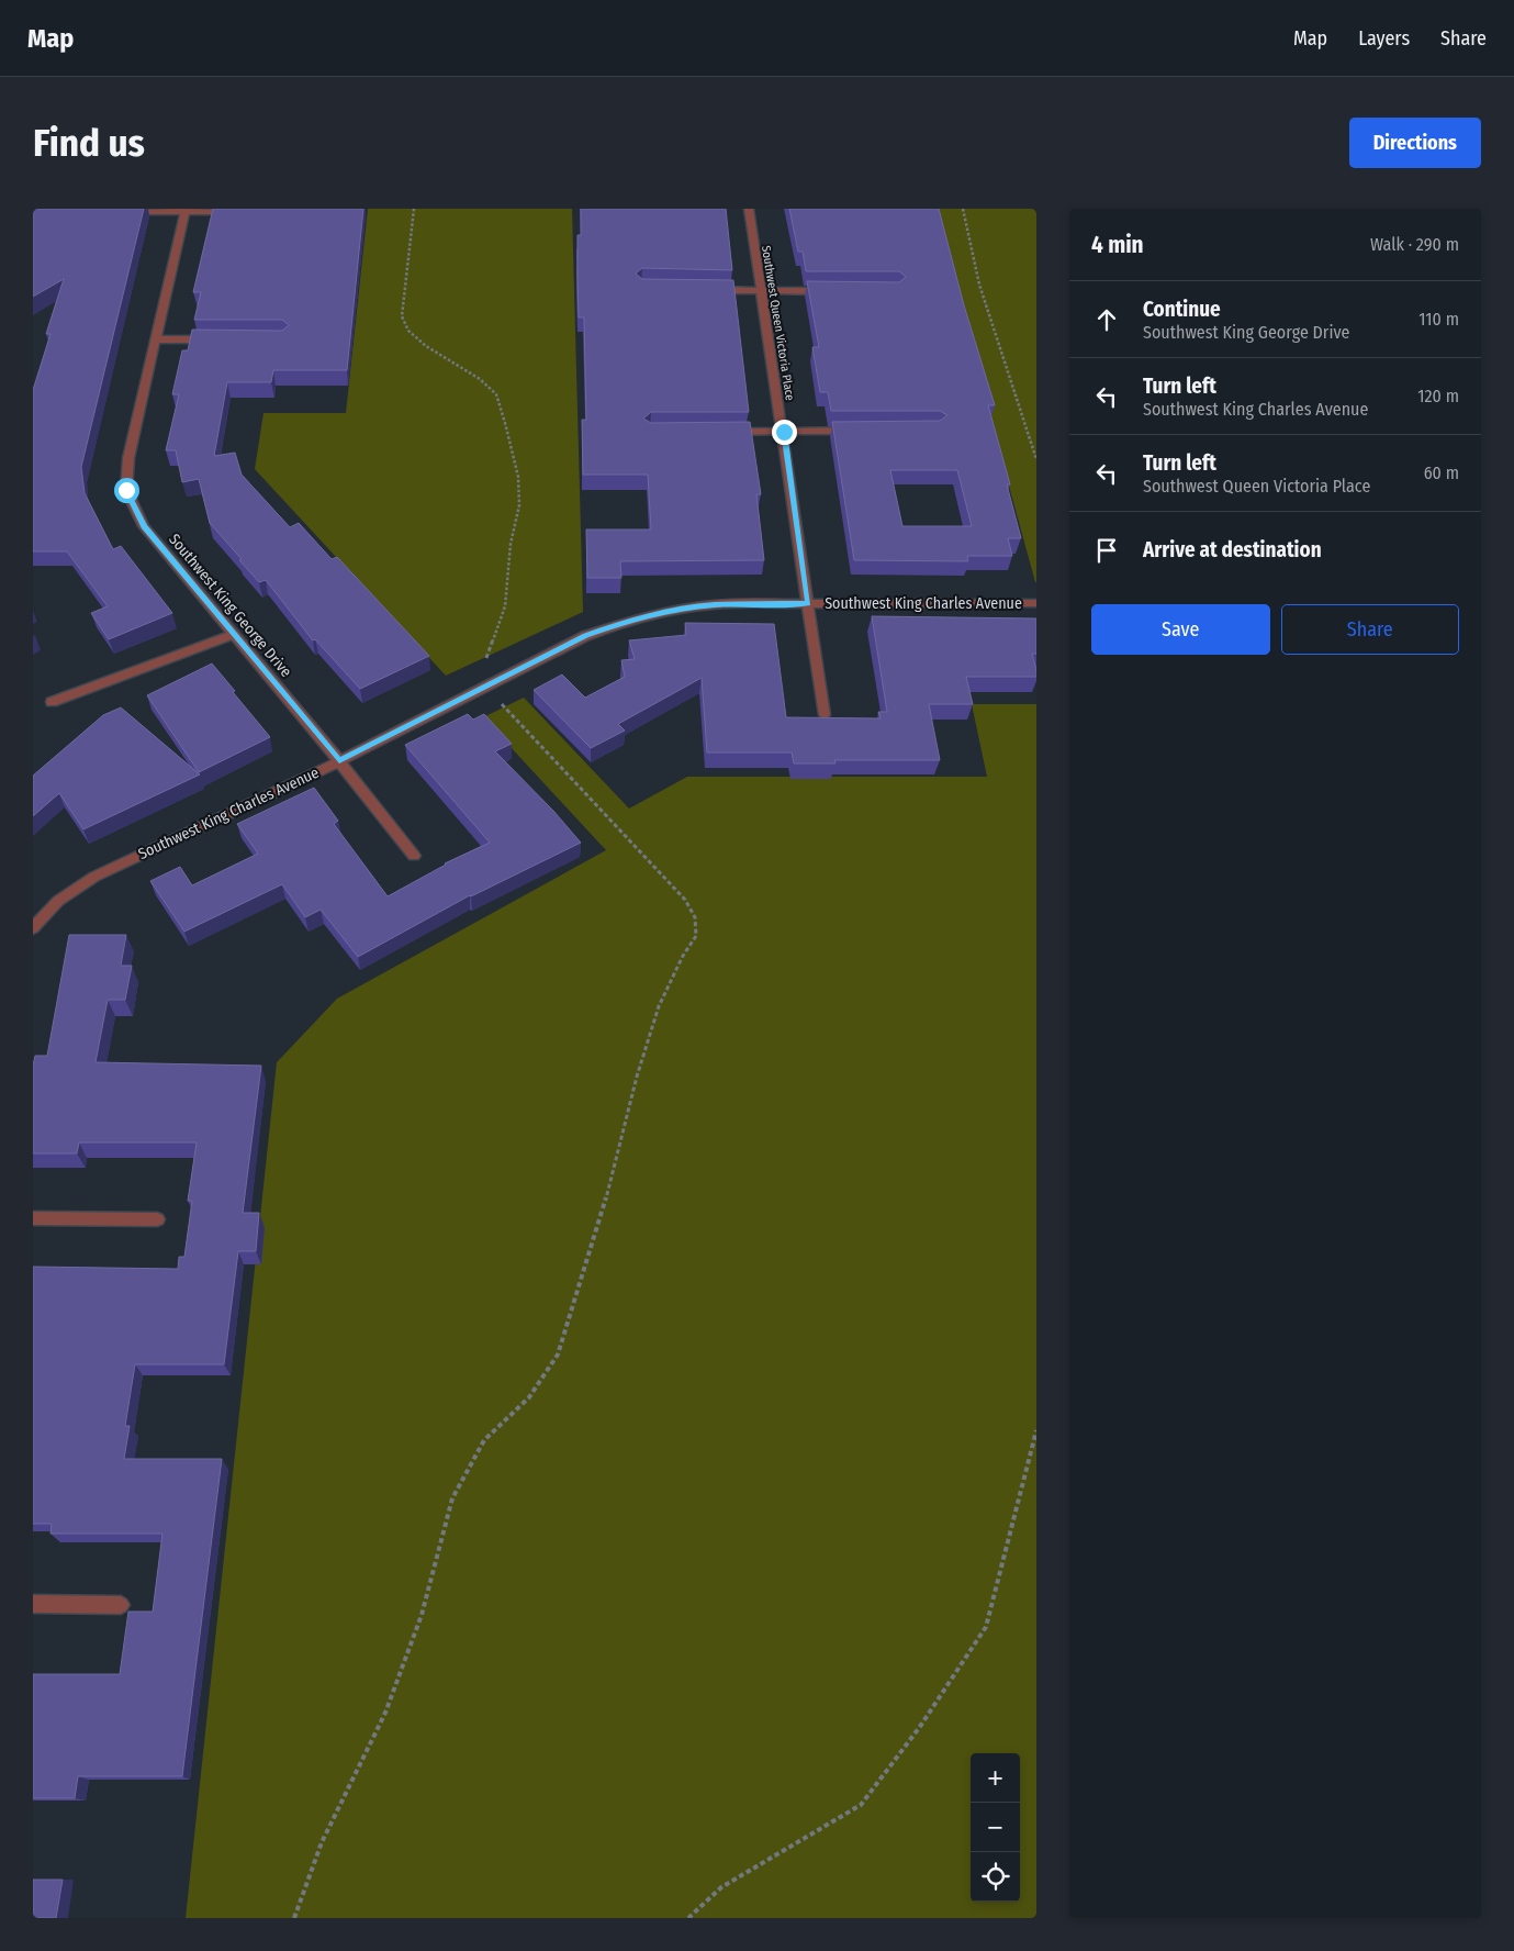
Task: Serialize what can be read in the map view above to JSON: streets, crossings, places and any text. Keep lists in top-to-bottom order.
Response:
{
  "streets": {
    "street": ["Southwest Queen Victoria Place", "Southwest King Charles Avenue", "Southwest King George Drive"]
  },
  "crossings": [
    ["Southwest Queen Victoria Place", "Southwest King Charles Avenue"],
    ["Southwest King Charles Avenue", "Southwest King George Drive"]
  ],
  "page": {
    "header": "Map",
    "nav": ["Map", "Layers", "Share"],
    "buttons": [
      "Directions",
      ["Save", "Share"]
    ],
    "title": "Find us",
    "heading": ["4 min", "Walk · 290 m"],
    "list": [
      ["Continue", "Southwest King George Drive", "110 m"],
      ["Turn left", "Southwest King Charles Avenue", "120 m"],
      ["Turn left", "Southwest Queen Victoria Place", "60 m"],
      "Arrive at destination"
    ],
    "map_buttons": ["+", "−"]
  }
}
